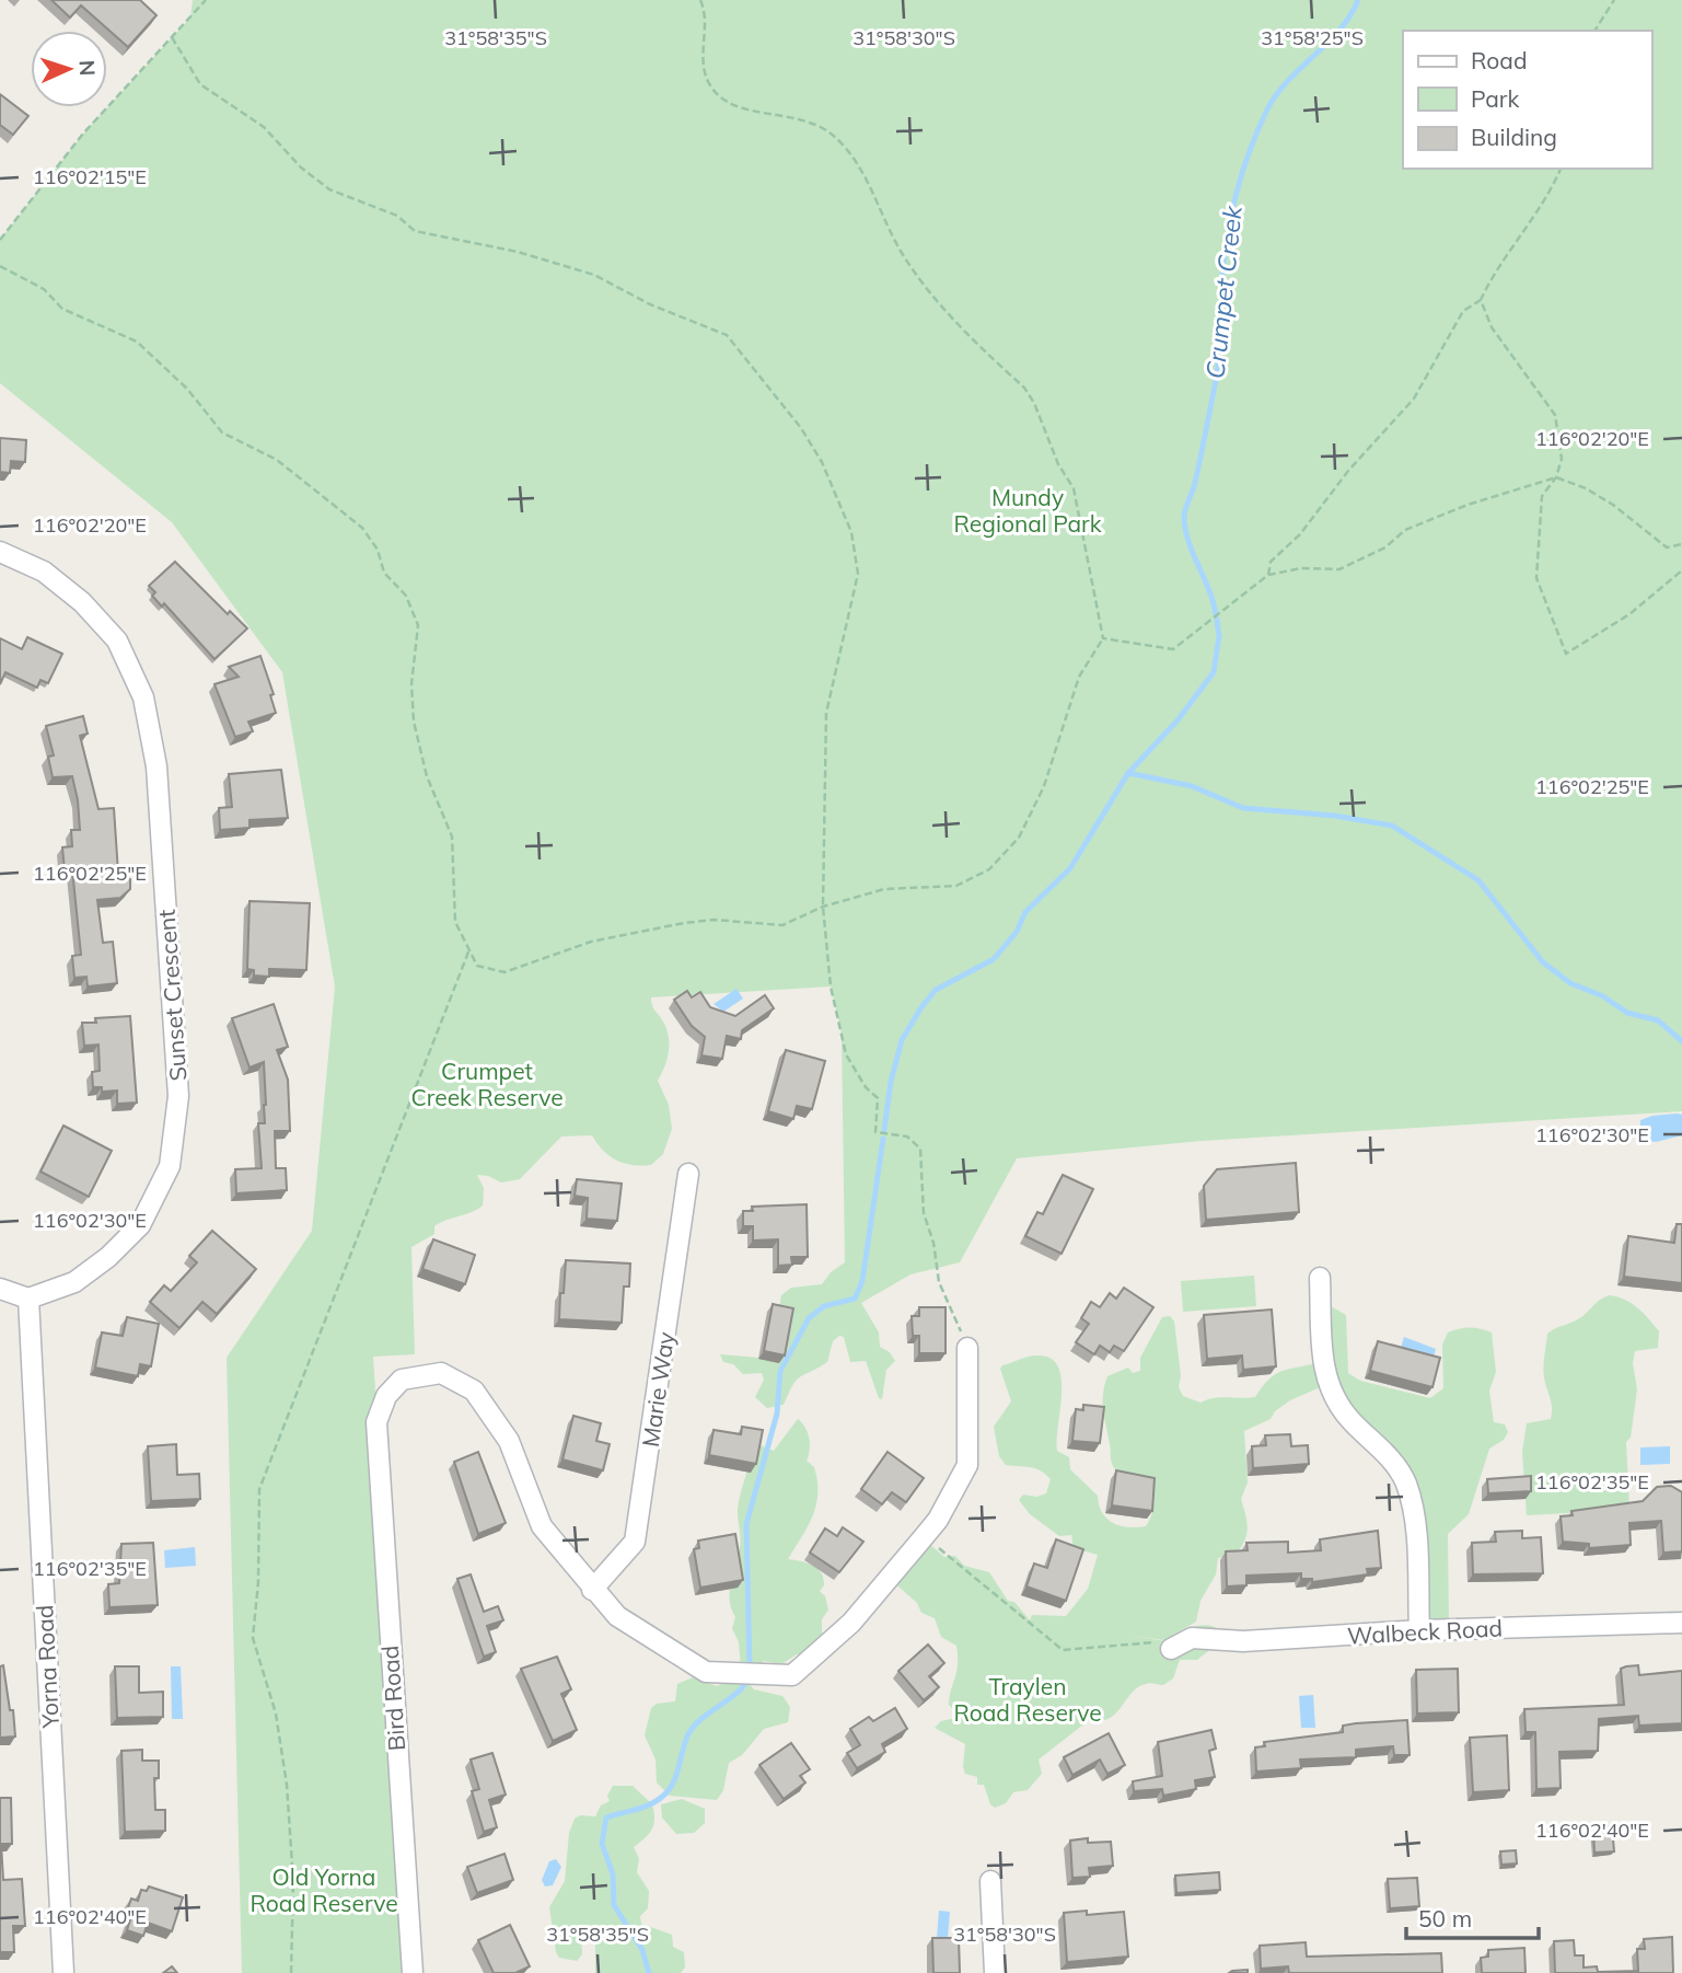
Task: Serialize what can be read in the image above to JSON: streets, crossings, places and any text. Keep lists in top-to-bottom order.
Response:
{
  "streets": {
    "street": [
      "Sunset Crescent",
      "Marie Way",
      "Walbeck Road",
      "Yorna Road",
      "Bird Road"
    ]
  },
  "crossings": [
    ["Sunset Crescent", "Yorna Road"],
    ["Marie Way", "Bird Road"]
  ],
  "water": ["Crumpet Creek"],
  "parks": [
    "Mundy Regional Park",
    "Crumpet Creek Reserve",
    "Traylen Road Reserve",
    "Old Yorna Road Reserve"
  ],
  "legend": ["Road", "Park", "Building"],
  "scale_bar": "50 m",
  "north": "right",
  "coordinates": [
    "31°58'35\"S",
    "31°58'30\"S",
    "31°58'25\"S",
    "116°02'15\"E",
    "116°02'20\"E",
    "116°02'25\"E",
    "116°02'30\"E",
    "116°02'35\"E",
    "116°02'40\"E"
  ]
}
